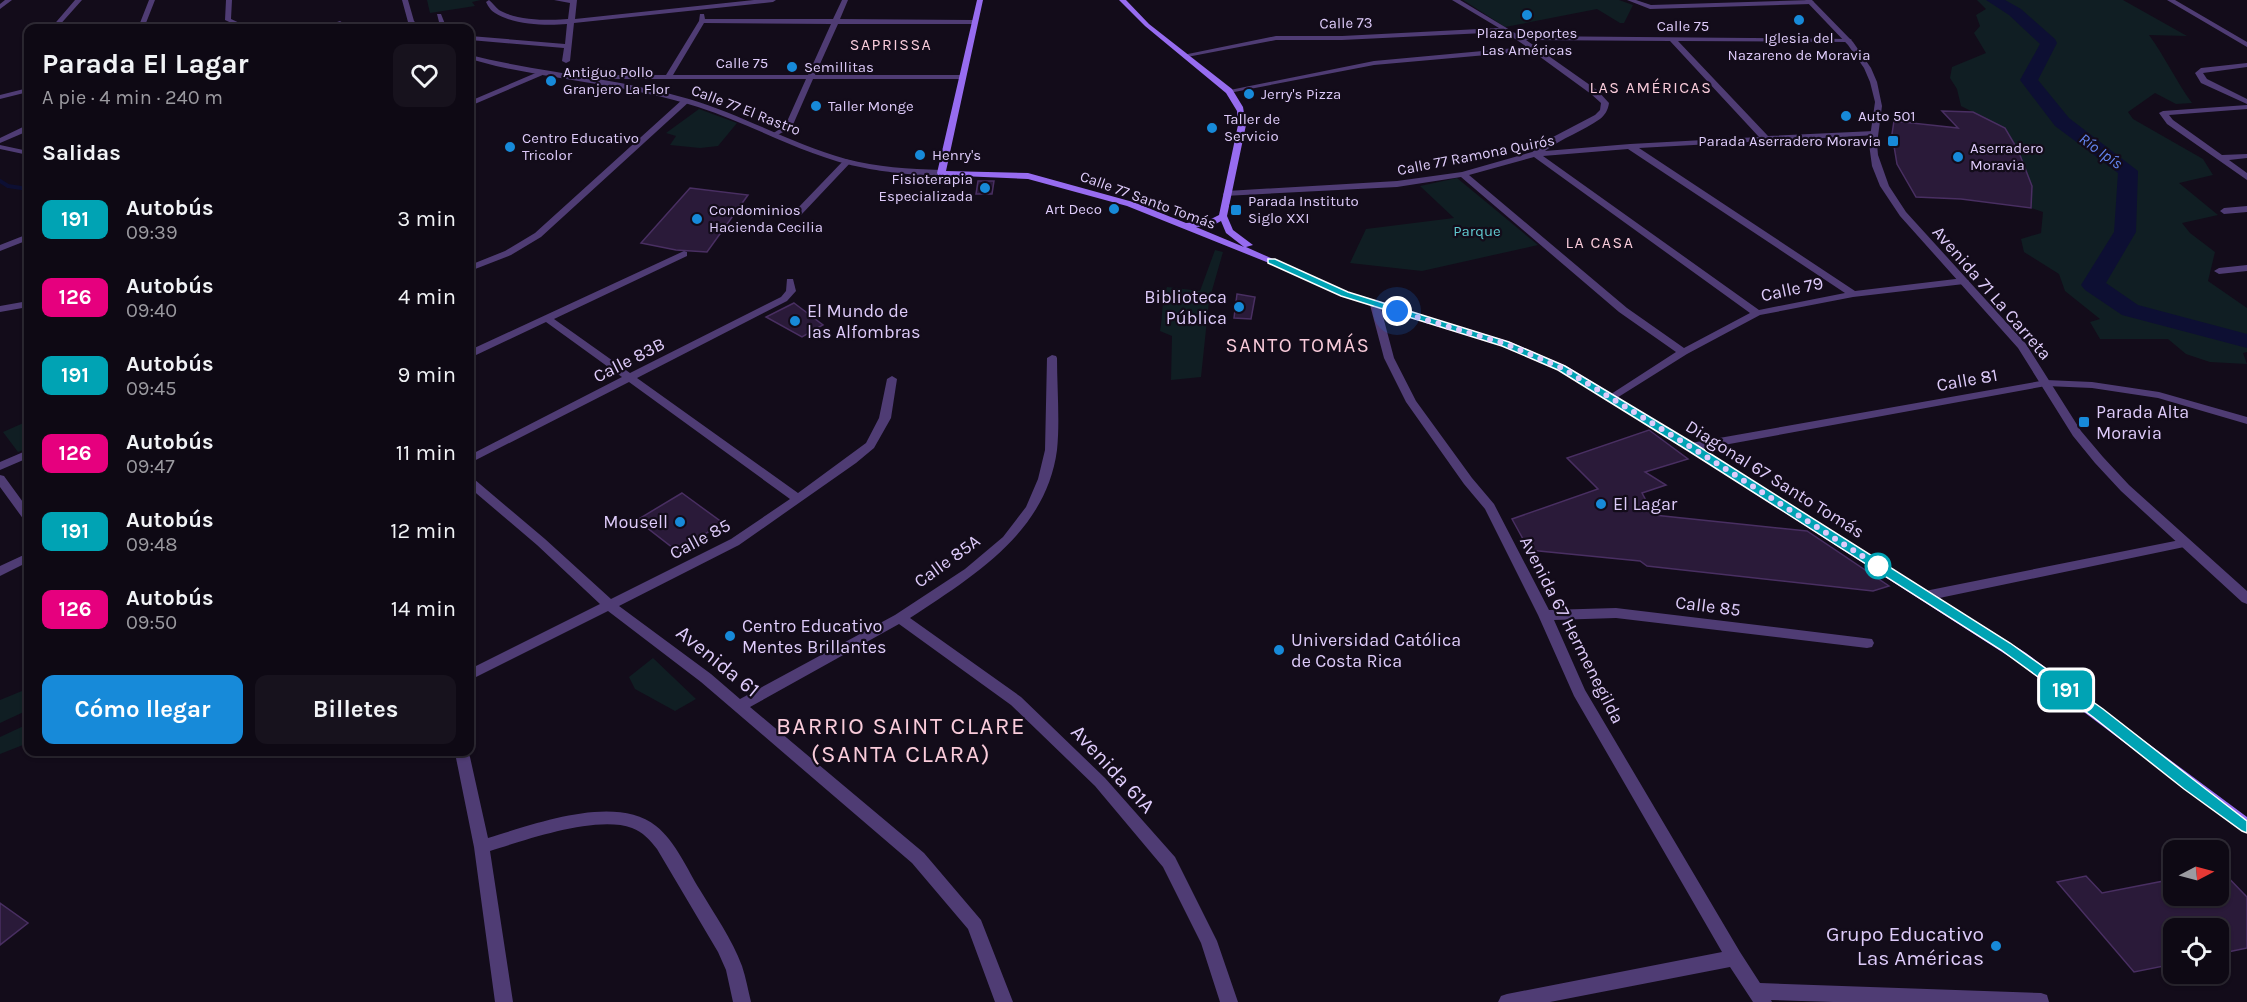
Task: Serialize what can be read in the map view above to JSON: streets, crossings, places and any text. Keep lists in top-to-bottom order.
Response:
{
  "streets": {
    "main road": ["Calle 77 Santo Tomás", "Diagonal 67 Santo Tomás"],
    "street": [
      "Calle 73",
      "Calle 75",
      "Calle 77 El Rastro",
      "Calle 77 Ramona Quirós",
      "Calle 79",
      "Avenida 71 La Carreta",
      "Calle 83B",
      "Calle 81",
      "Calle 85",
      "Calle 85A",
      "Avenida 67 Hermenegilda",
      "Avenida 61",
      "Avenida 61A"
    ]
  },
  "crossings": [
    ["Calle 75", "Calle 77 El Rastro"],
    ["Calle 75", "Avenida 71 La Carreta"],
    ["Calle 77 El Rastro", "Calle 77 Santo Tomás"],
    ["Calle 77 Ramona Quirós", "Avenida 71 La Carreta"],
    ["Calle 77 Santo Tomás", "Diagonal 67 Santo Tomás"],
    ["Calle 79", "Avenida 71 La Carreta"],
    ["Calle 79", "Diagonal 67 Santo Tomás"],
    ["Avenida 71 La Carreta", "Calle 81"],
    ["Calle 81", "Diagonal 67 Santo Tomás"],
    ["Diagonal 67 Santo Tomás", "Avenida 67 Hermenegilda"],
    ["Calle 85", "Avenida 67 Hermenegilda"],
    ["Calle 85", "Avenida 61"],
    ["Calle 85A", "Avenida 61"],
    ["Calle 85A", "Avenida 61A"]
  ],
  "districts": [
    "SAPRISSA",
    "LAS AMÉRICAS",
    "LA CASA",
    "SANTO TOMÁS",
    "BARRIO SAINT CLARE (SANTA CLARA)"
  ],
  "water": ["Río Ipís"],
  "parks": ["Parque"],
  "places": {
    "other": [
      "Plaza Deportes Las Américas",
      "Iglesia del Nazareno de Moravia",
      "Semillitas",
      "Antiguo Pollo Granjero La Flor",
      "Jerry's Pizza",
      "Taller Monge",
      "Auto 501",
      "Taller de Servicio",
      "Centro Educativo Tricolor",
      "Henry's",
      "Aserradero Moravia",
      "Fisioterapia Especializada",
      "Art Deco",
      "Condominios Hacienda Cecilia",
      "Biblioteca Pública",
      "El Mundo de las Alfombras",
      "El Lagar",
      "Mousell",
      "Centro Educativo Mentes Brillantes",
      "Universidad Católica de Costa Rica",
      "Grupo Educativo Las Américas"
    ],
    "transit": ["Parada Aserradero Moravia", "Parada Instituto Siglo XXI", "Parada Alta Moravia"]
  },
  "lines": ["bus line 191"],
  "north": "right",
  "page": {
    "on_map": "191",
    "heading": [
      ["Parada El Lagar", "A pie · 4 min · 240 m"],
      "Salidas"
    ],
    "list": [
      {
        "mark": "191",
        "name": "Autobús",
        "note": "09:39",
        "value": "3 min"
      },
      {
        "mark": "126",
        "name": "Autobús",
        "note": "09:40",
        "value": "4 min"
      },
      {
        "mark": "191",
        "name": "Autobús",
        "note": "09:45",
        "value": "9 min"
      },
      {
        "mark": "126",
        "name": "Autobús",
        "note": "09:47",
        "value": "11 min"
      },
      {
        "mark": "191",
        "name": "Autobús",
        "note": "09:48",
        "value": "12 min"
      },
      {
        "mark": "126",
        "name": "Autobús",
        "note": "09:50",
        "value": "14 min"
      }
    ],
    "buttons": ["Cómo llegar", "Billetes"]
  }
}
